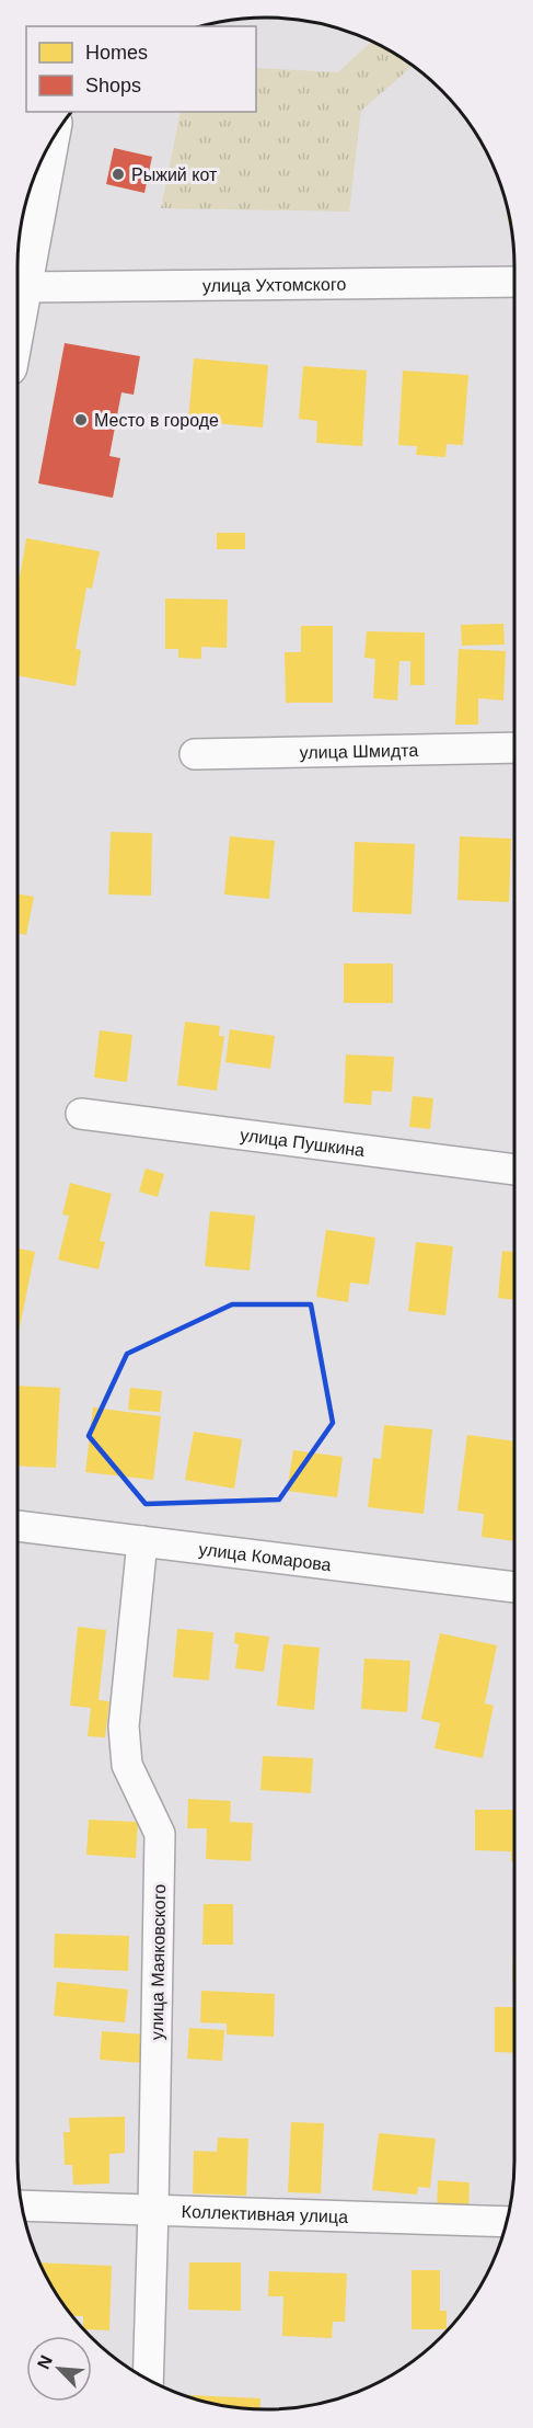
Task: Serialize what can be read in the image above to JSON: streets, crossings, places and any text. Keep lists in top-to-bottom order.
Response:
{
  "streets": {
    "street": [
      "улица Ухтомского",
      "улица Шмидта",
      "улица Пушкина",
      "улица Комарова",
      "улица Маяковского",
      "Коллективная улица"
    ]
  },
  "crossings": [
    ["улица Комарова", "улица Маяковского"],
    ["улица Маяковского", "Коллективная улица"]
  ],
  "places": ["Рыжий кот", "Место в городе"],
  "legend": ["Homes", "Shops"],
  "north": "top left"
}
